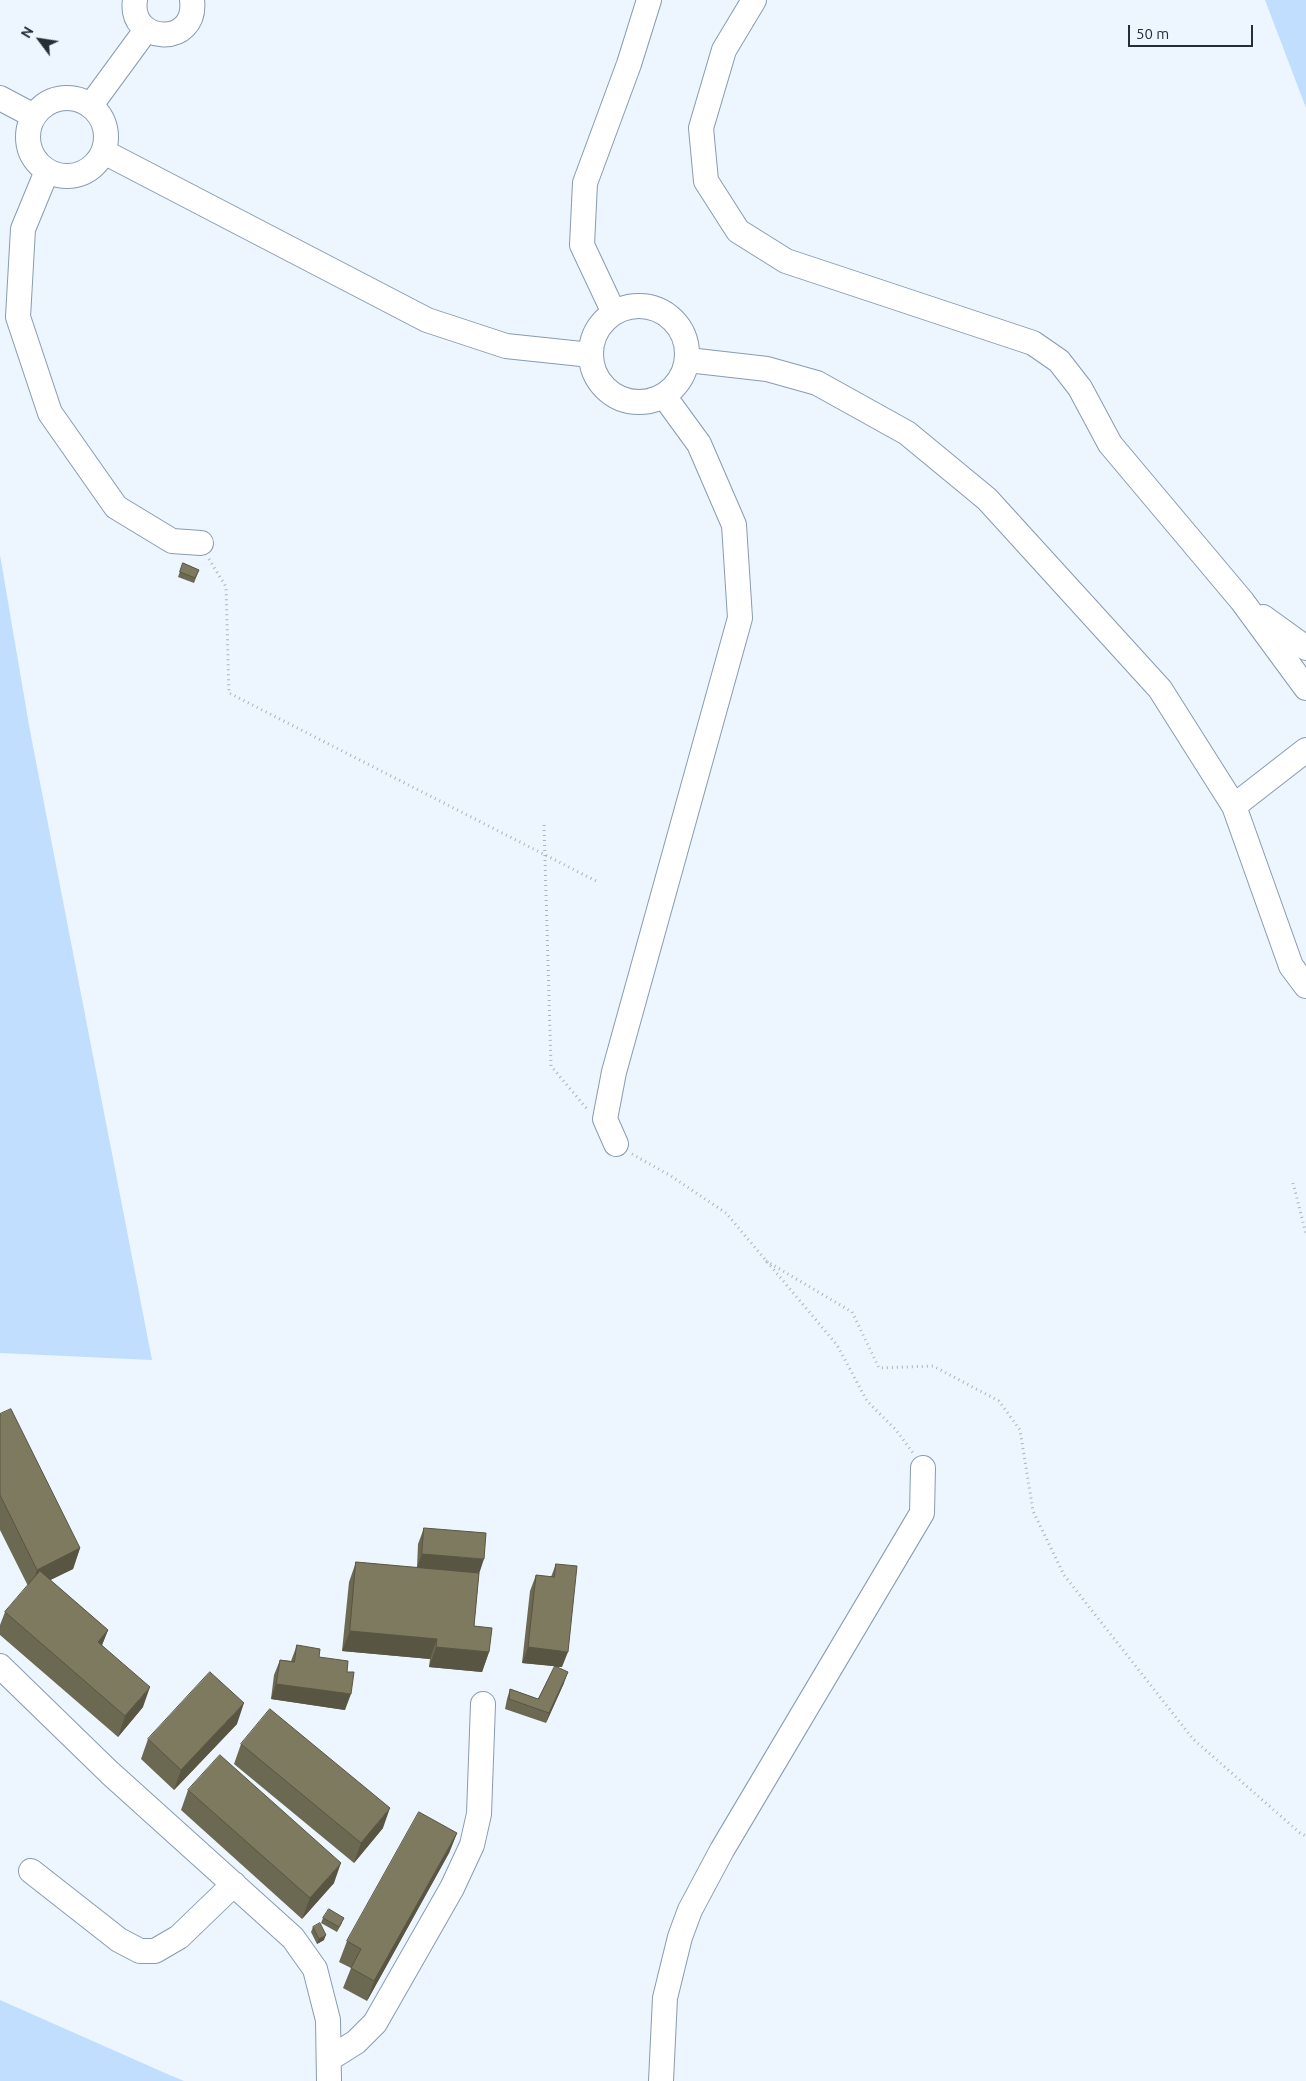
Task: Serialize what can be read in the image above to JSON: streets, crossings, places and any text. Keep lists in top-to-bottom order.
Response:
{
  "scale_bar": "50 m",
  "north": "top left"
}
